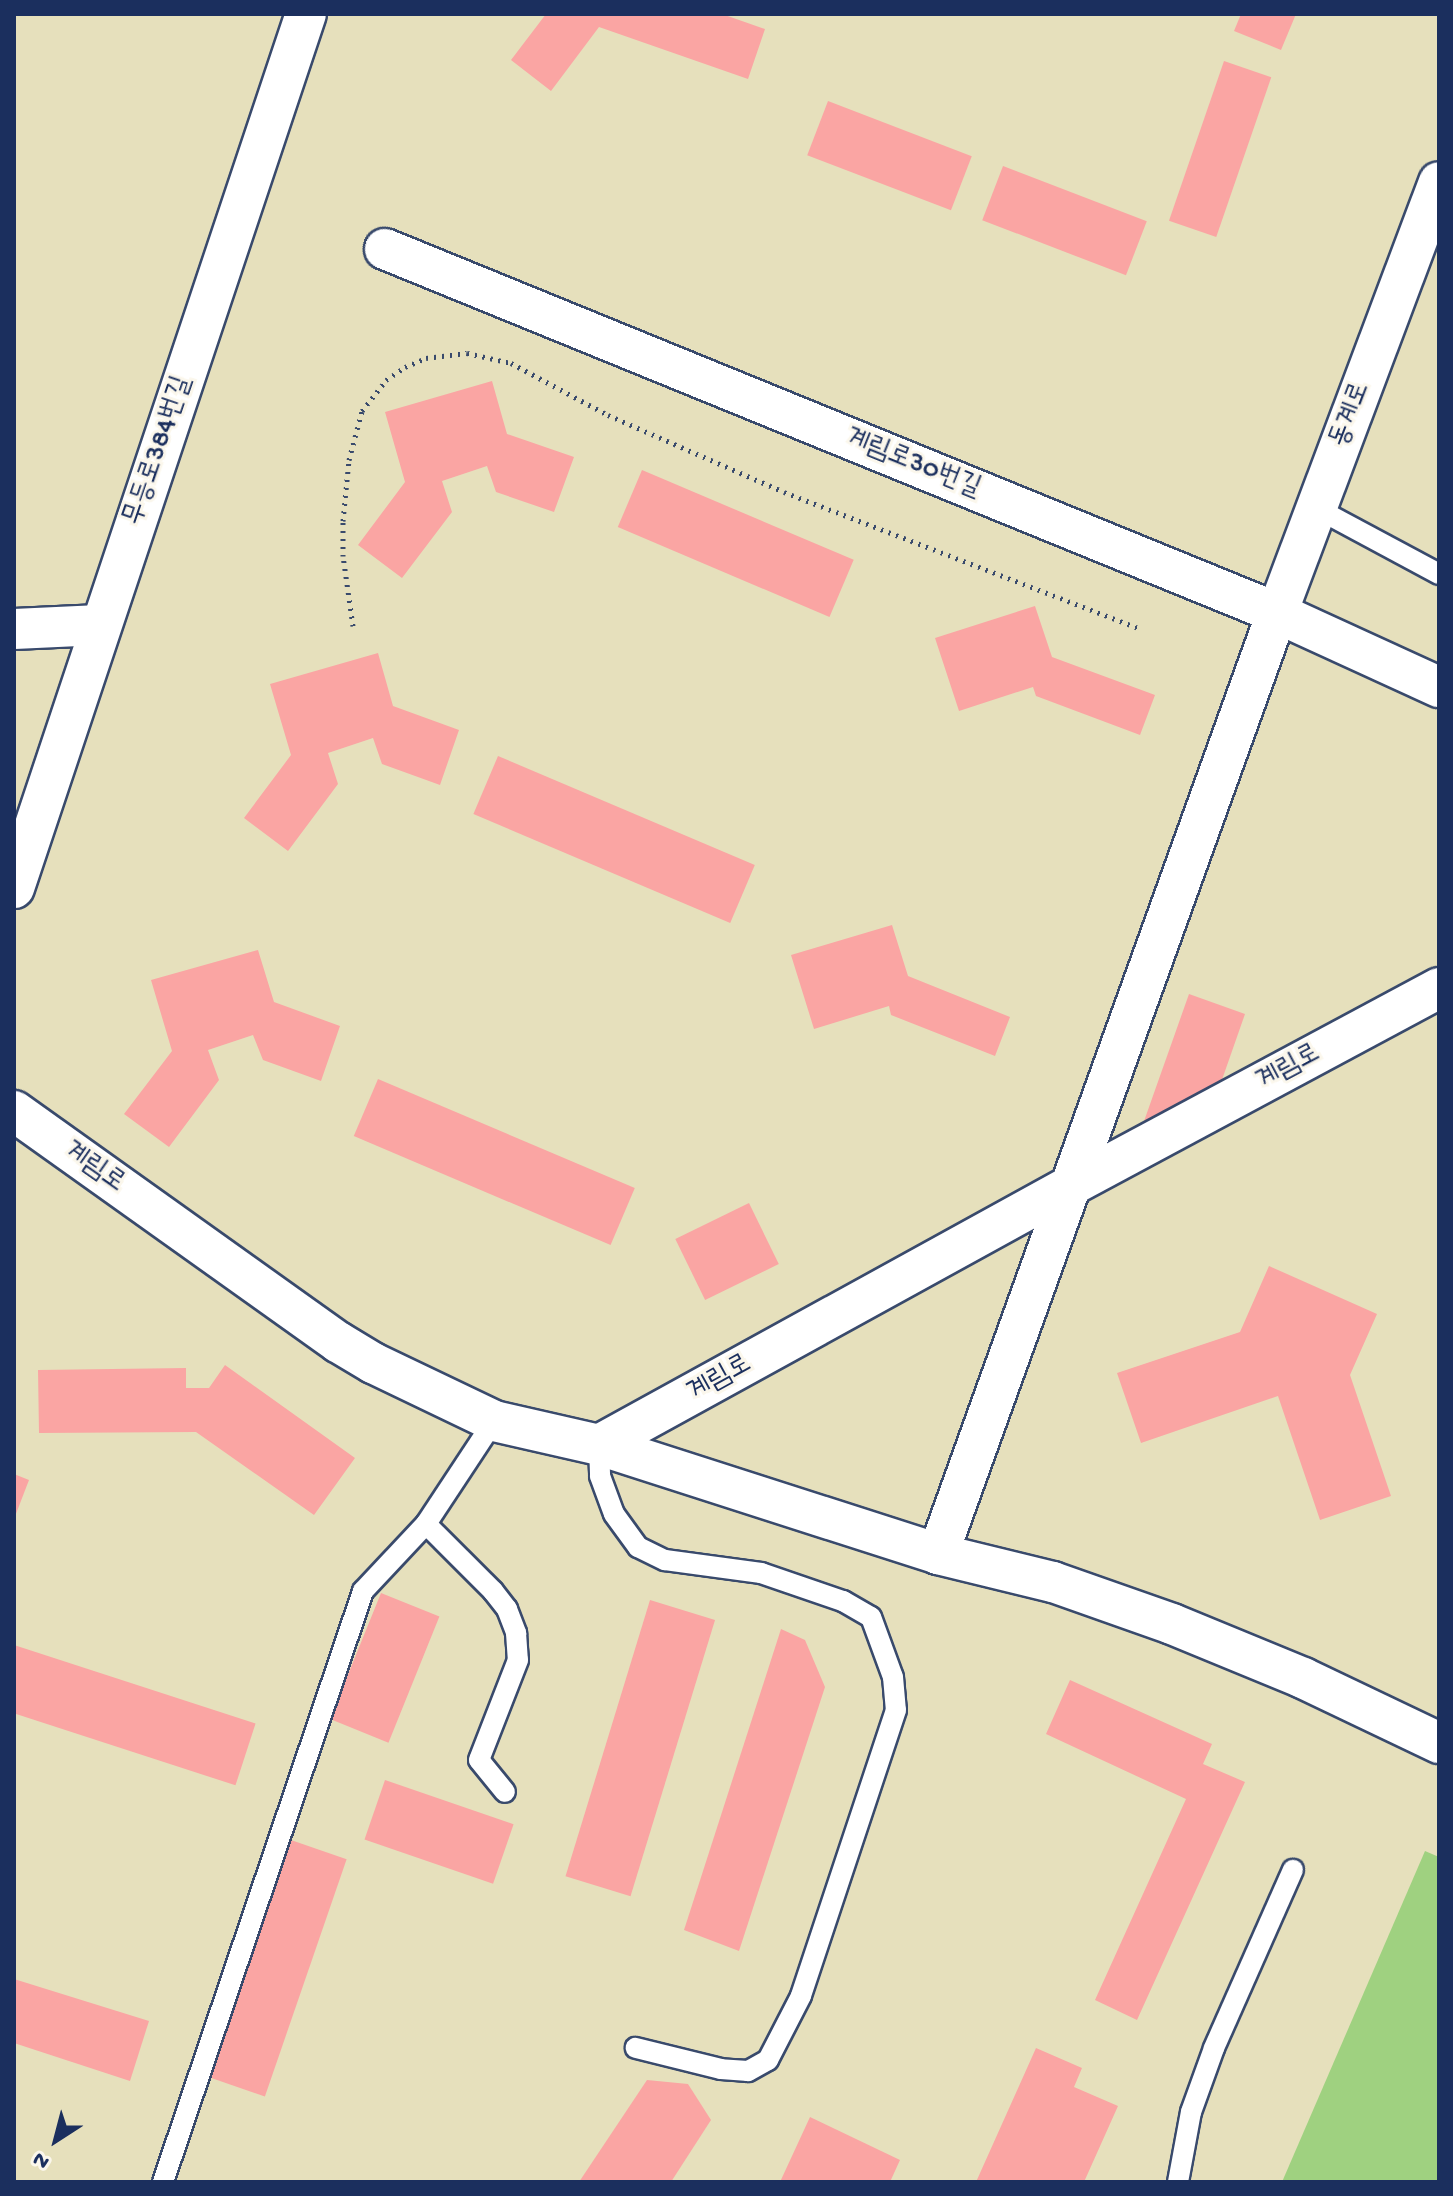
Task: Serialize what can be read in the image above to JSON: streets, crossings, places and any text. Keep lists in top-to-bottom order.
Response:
{
  "streets": {
    "street": [
      "동계로",
      "무등로384번길",
      "계림로30번길",
      "계림로"
    ]
  },
  "crossings": [
    ["동계로", "계림로30번길"],
    ["동계로", "계림로"]
  ],
  "north": "bottom left"
}
